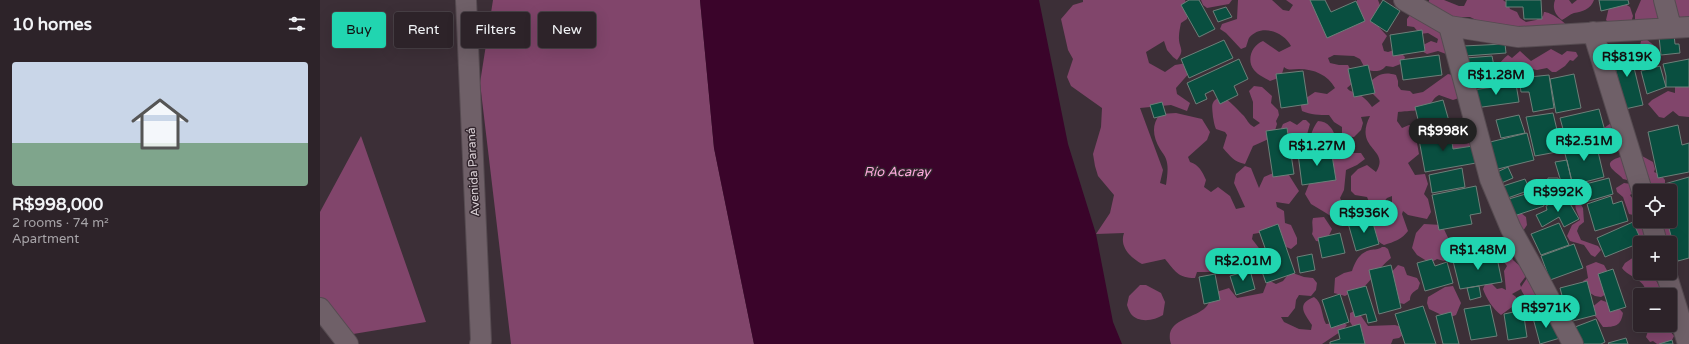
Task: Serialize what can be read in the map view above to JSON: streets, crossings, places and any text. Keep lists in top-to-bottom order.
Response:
{
  "streets": {
    "street": ["Avenida Paraná"]
  },
  "water": ["Río Acaray"],
  "page": {
    "heading": "10 homes",
    "chip": [
      "Buy",
      "Rent",
      "Filters",
      "New"
    ],
    "price": [
      "R$819K",
      "R$1.28M",
      "R$998K",
      "R$2.51M",
      "R$1.27M",
      "R$992K",
      "R$936K",
      "R$1.48M",
      "R$2.01M",
      "R$971K"
    ],
    "list": [
      {
        "name": "R$998,000",
        "note": "2 rooms · 74 m² · Apartment"
      }
    ],
    "map_buttons": ["+", "−"]
  }
}
